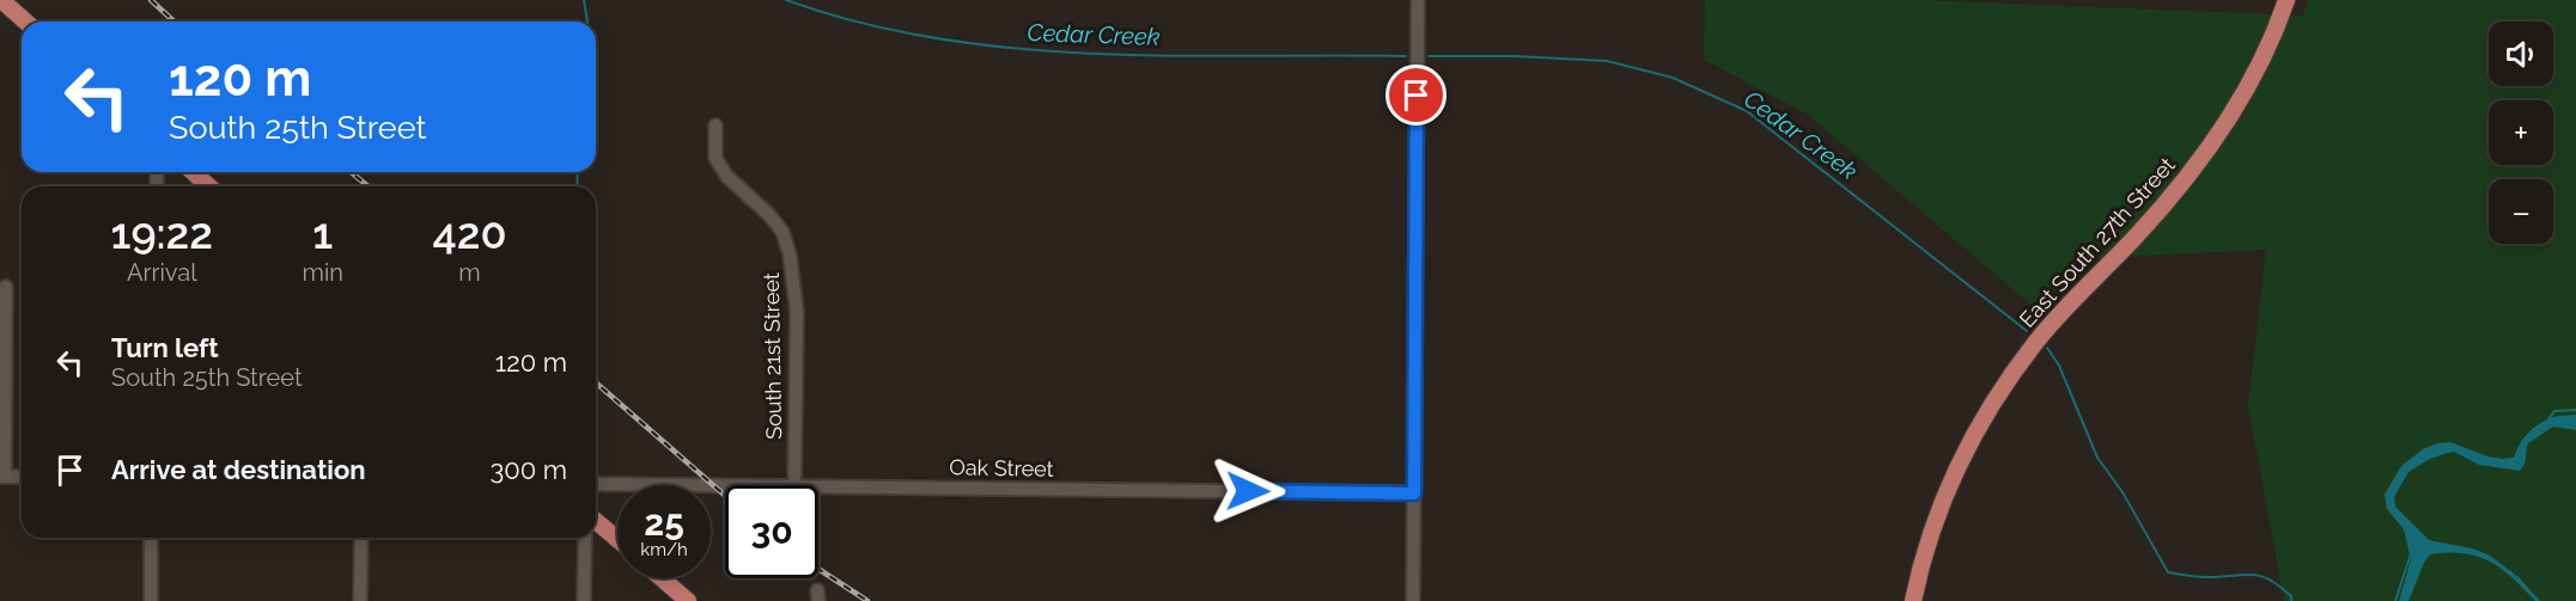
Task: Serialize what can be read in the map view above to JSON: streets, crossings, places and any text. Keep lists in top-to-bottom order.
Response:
{
  "streets": {
    "main road": ["East South 27th Street"],
    "street": ["South 21st Street", "Oak Street"]
  },
  "crossings": [
    ["South 21st Street", "Oak Street"]
  ],
  "water": ["Cedar Creek"],
  "page": {
    "map_buttons": ["+", "−"],
    "turn": ["120 m", "South 25th Street"],
    "eta": [
      "19:22",
      "Arrival",
      "1",
      "min",
      "420",
      "m"
    ],
    "list": [
      {
        "name": "Turn left",
        "note": "South 25th Street",
        "value": "120 m"
      },
      {
        "name": "Arrive at destination",
        "value": "300 m"
      }
    ],
    "speed": "25 km/h",
    "limit": "30"
  }
}
